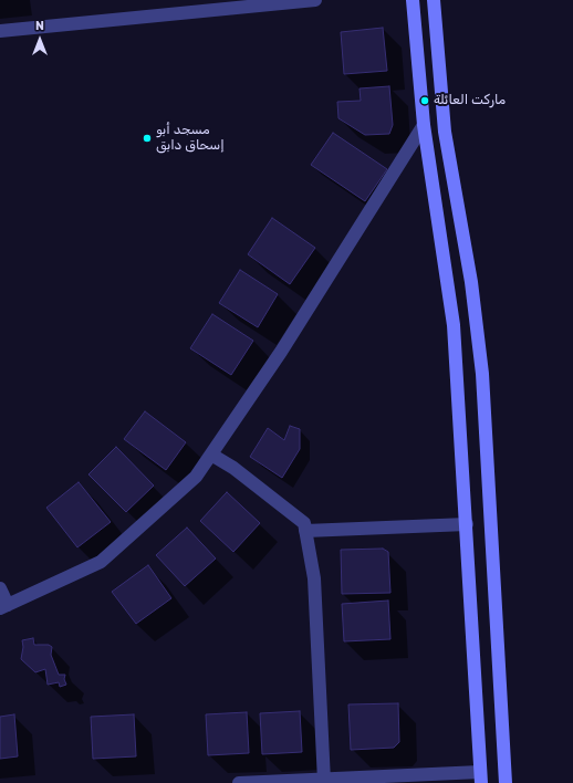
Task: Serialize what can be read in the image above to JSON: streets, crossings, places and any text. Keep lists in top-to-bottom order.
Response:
{
  "places": ["ماركت العائلة", "مسجد أبو إسحاق دابق"],
  "north": "top"
}
